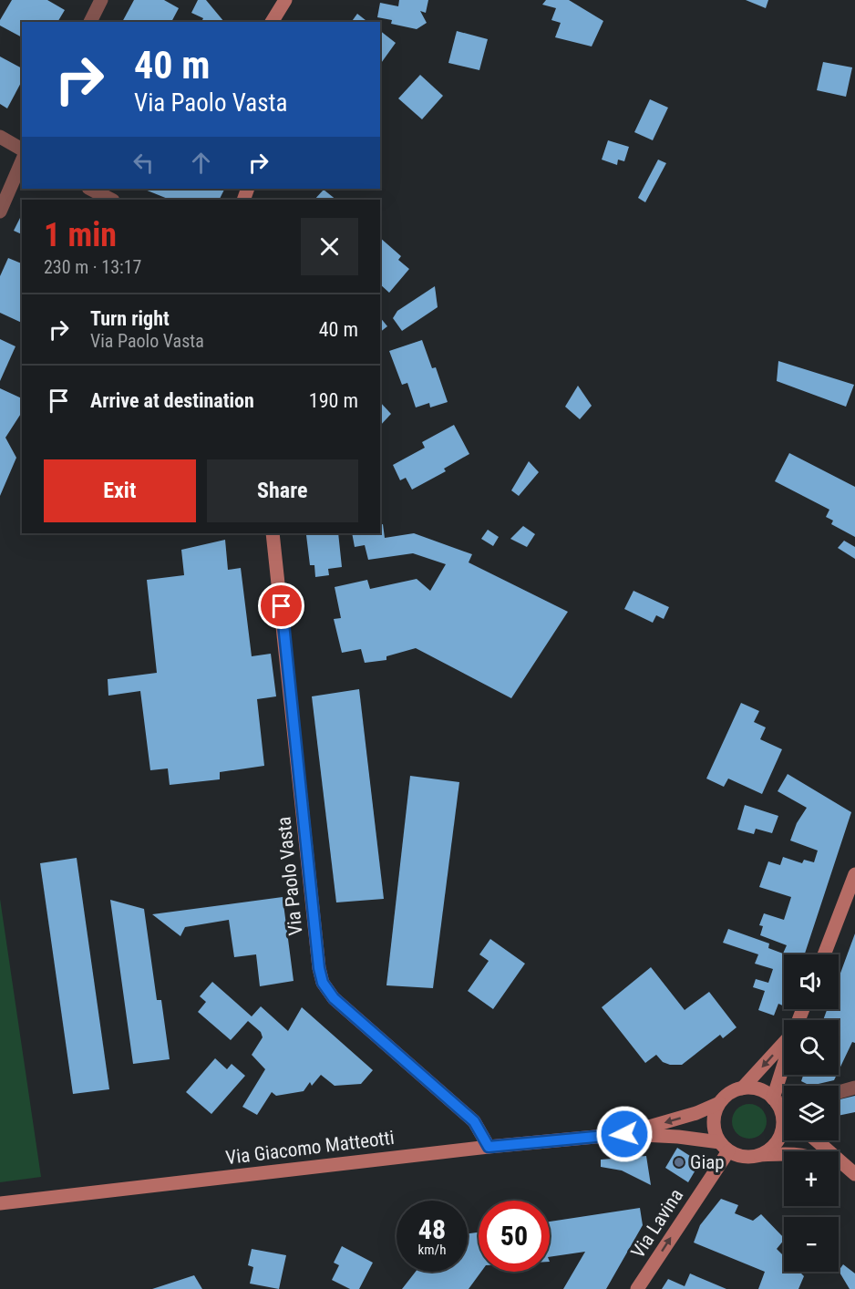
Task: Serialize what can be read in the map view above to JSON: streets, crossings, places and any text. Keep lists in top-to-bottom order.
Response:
{
  "streets": {
    "main road": ["Via Paolo Vasta", "Via Giacomo Matteotti", "Via Lavina"]
  },
  "crossings": [
    ["Via Paolo Vasta", "Via Giacomo Matteotti"]
  ],
  "one_way": ["Via Lavina"],
  "places": ["Giap"],
  "page": {
    "turn": ["40 m", "Via Paolo Vasta"],
    "heading": ["1 min", "230 m · 13:17"],
    "list": [
      {
        "name": "Turn right",
        "note": "Via Paolo Vasta",
        "value": "40 m"
      },
      {
        "name": "Arrive at destination",
        "value": "190 m"
      }
    ],
    "buttons": ["Exit", "Share"],
    "map_buttons": ["+", "−"],
    "speed": "48 km/h",
    "limit": "50"
  }
}
